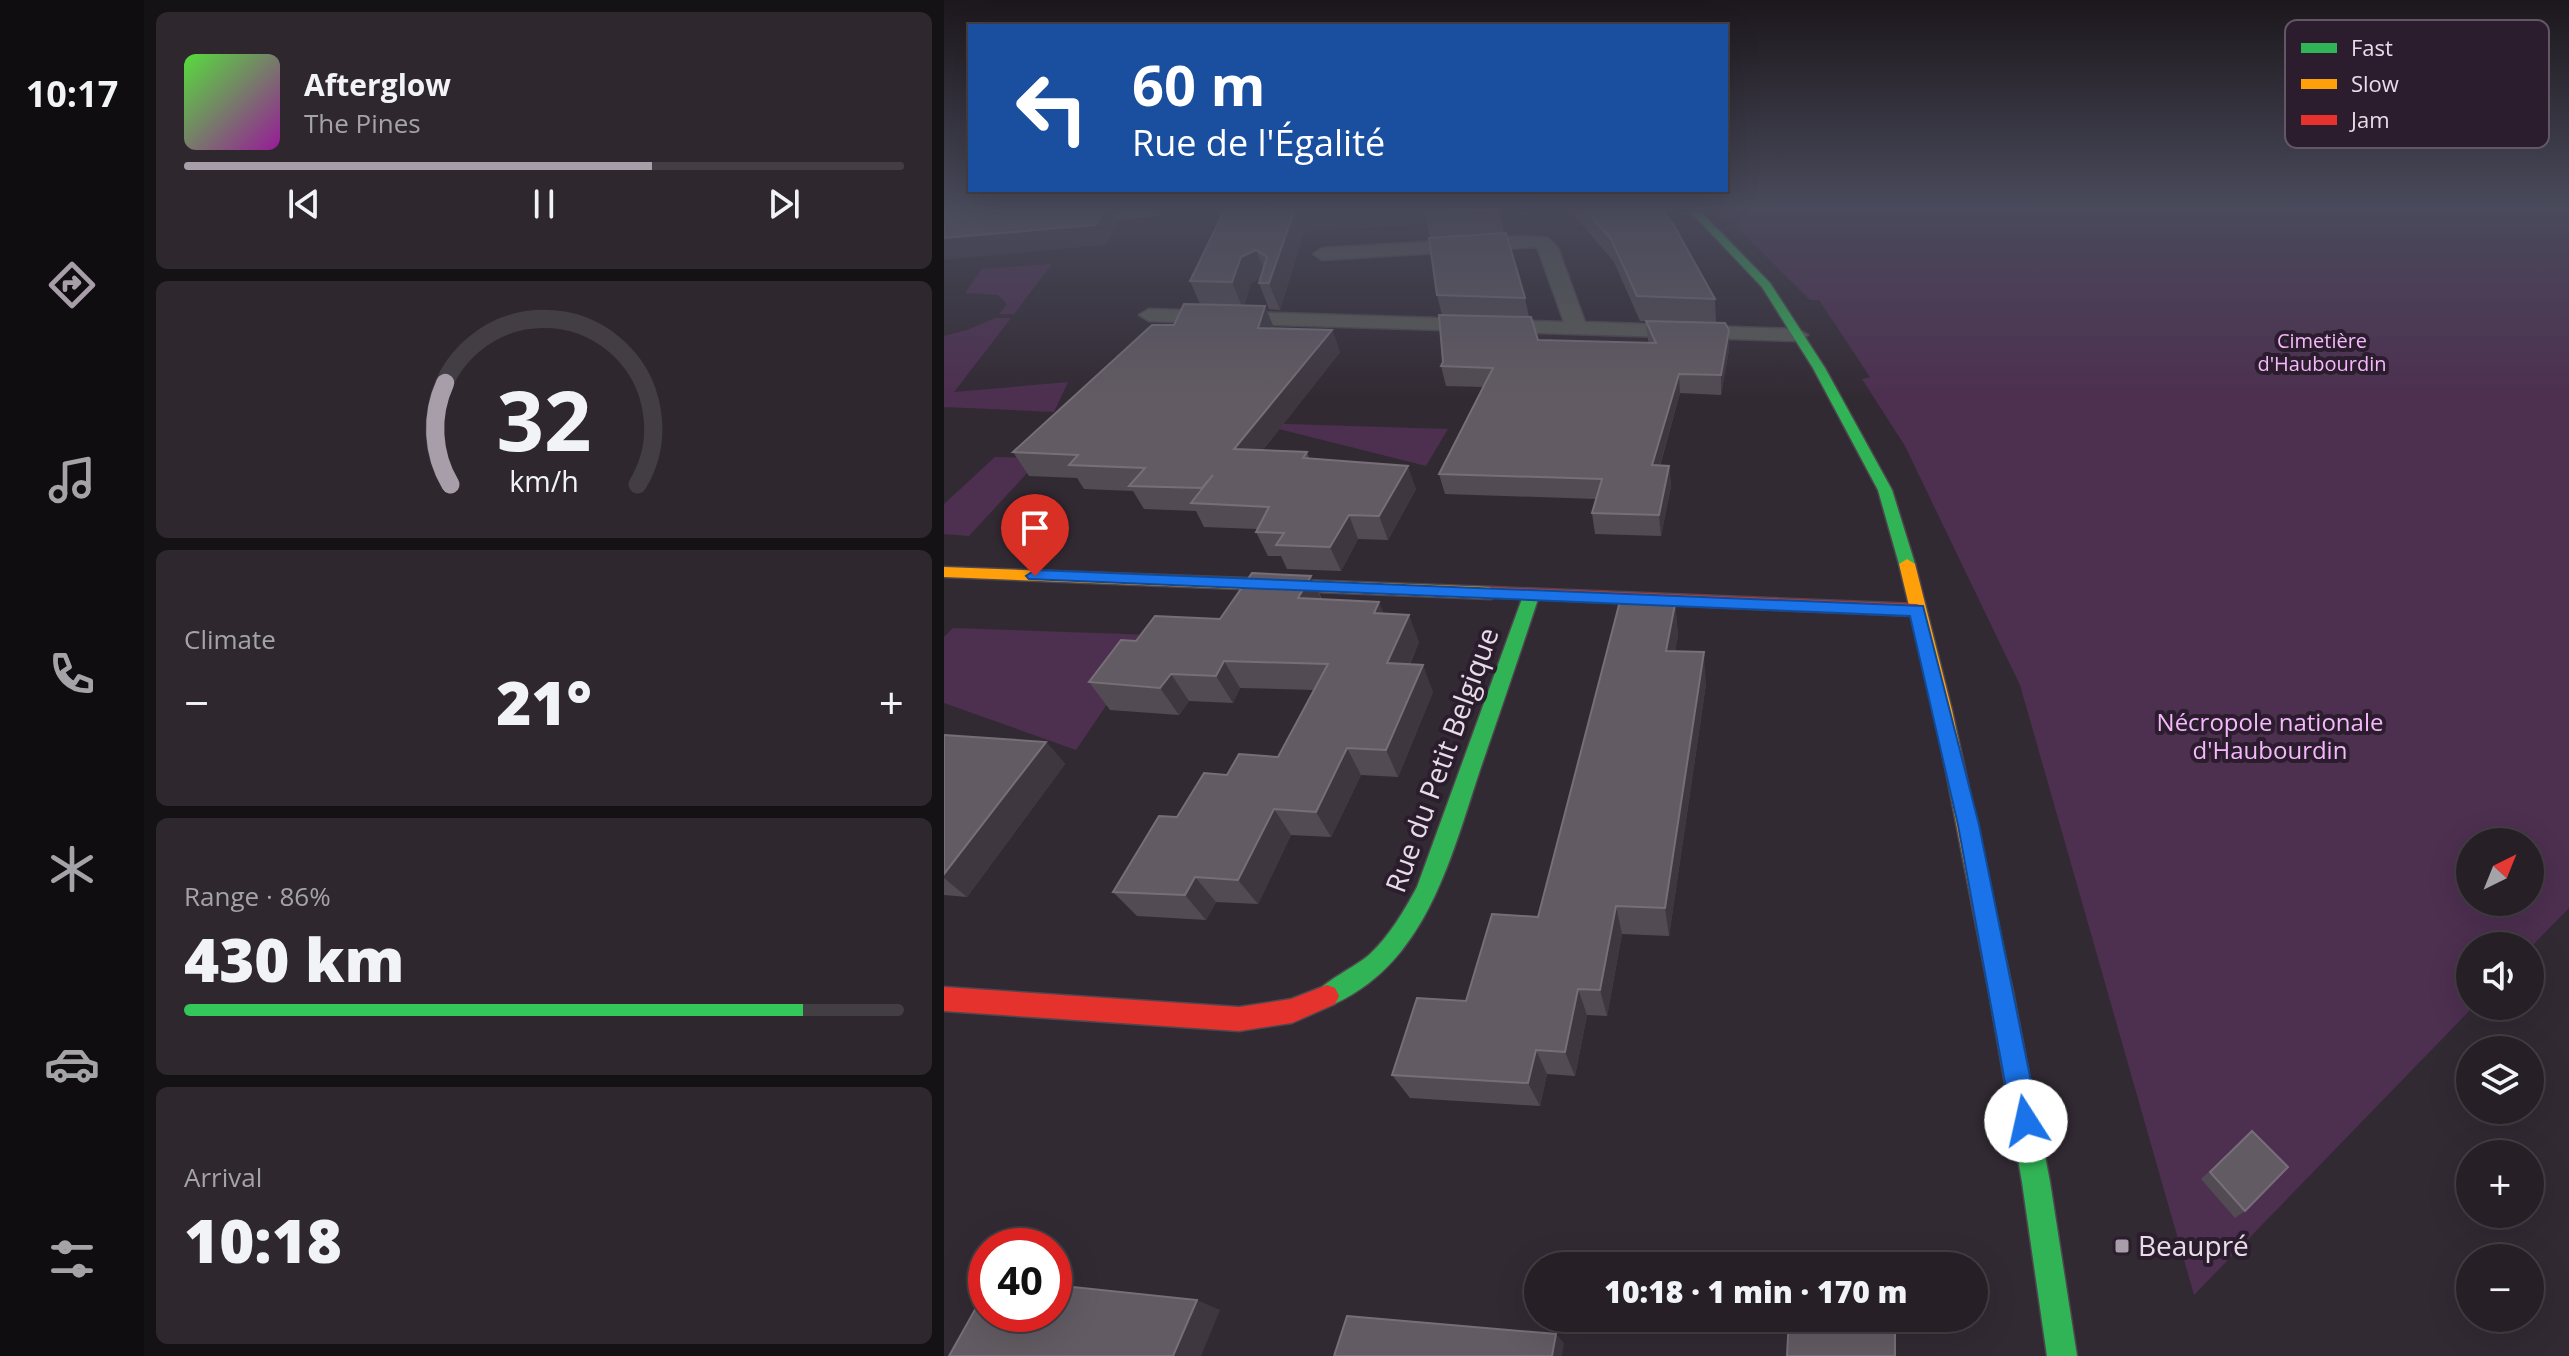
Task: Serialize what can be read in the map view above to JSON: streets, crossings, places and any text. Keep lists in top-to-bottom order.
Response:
{
  "streets": {
    "street": ["Rue du Petit Belgique"]
  },
  "parks": ["Cimetière d'Haubourdin", "Nécropole nationale d'Haubourdin"],
  "places": {
    "transit": ["Beaupré"]
  },
  "legend": ["Fast", "Slow", "Jam"],
  "north": "top right",
  "page": {
    "tabs": "10:17",
    "turn": ["60 m", "Rue de l'Égalité"],
    "song": ["Afterglow", "The Pines"],
    "tile": [
      "Climate",
      ["Range · 86%", "430 km"],
      ["Arrival", "10:18"]
    ],
    "heat": ["−", "21°", "+"],
    "map_buttons": ["+", "−"],
    "limit": "40",
    "trip": "10:18 · 1 min · 170 m",
    "gauge": ["32", "km/h"]
  }
}
